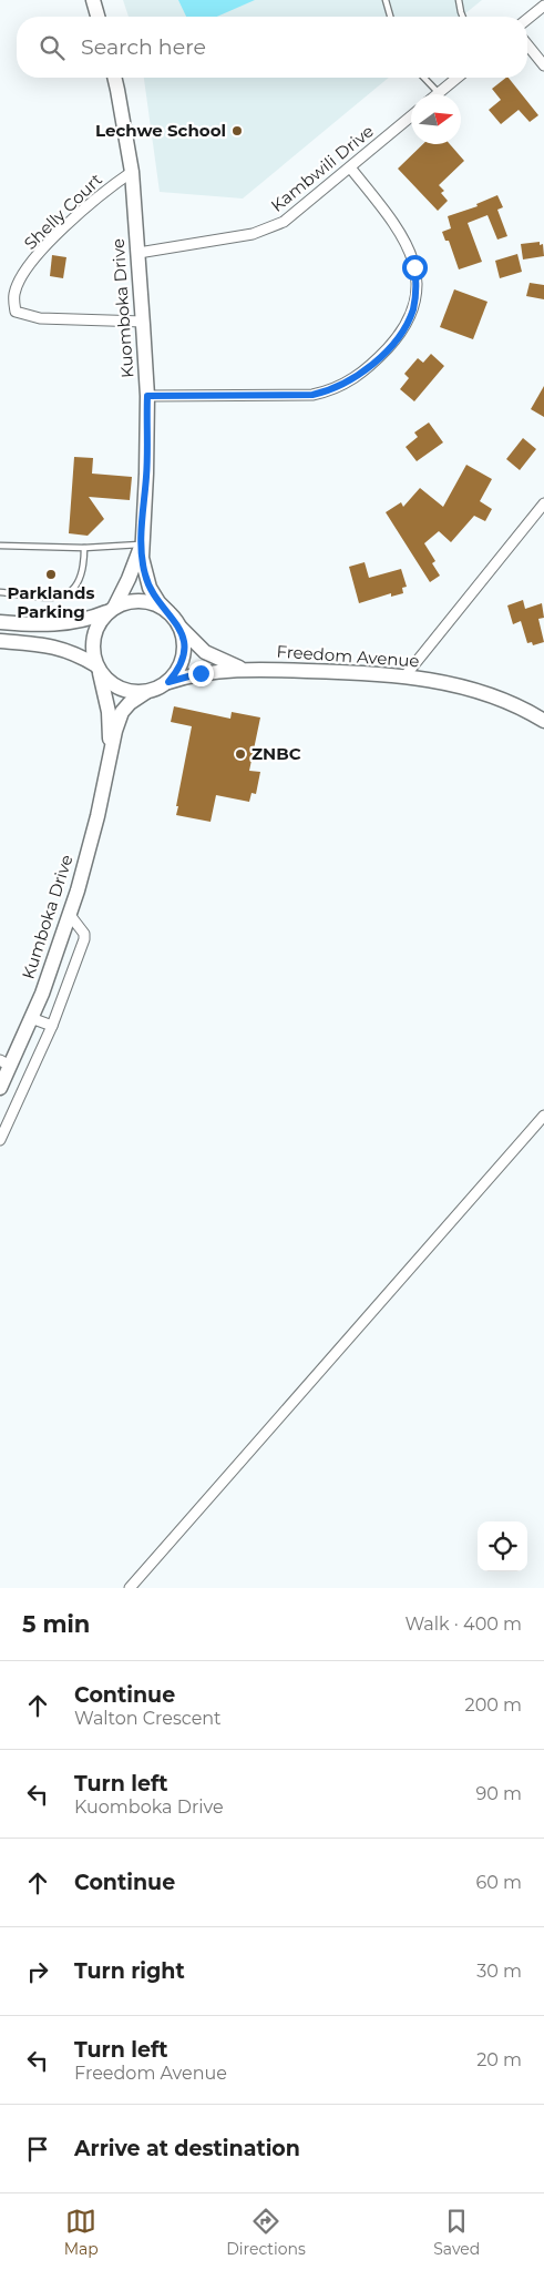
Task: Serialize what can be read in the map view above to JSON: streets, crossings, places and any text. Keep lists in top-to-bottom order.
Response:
{
  "streets": {
    "main road": ["Kuomboka Drive", "Freedom Avenue", "Kumboka Drive"],
    "street": ["Kambwili Drive", "Shelly Court"]
  },
  "crossings": [
    ["Kambwili Drive", "Kuomboka Drive"],
    ["Shelly Court", "Kuomboka Drive"],
    ["Kuomboka Drive", "Freedom Avenue"],
    ["Freedom Avenue", "Kumboka Drive"]
  ],
  "places": ["Lechwe School", "Parklands Parking", "ZNBC"],
  "north": "right",
  "page": {
    "search": "Search here",
    "heading": ["5 min", "Walk · 400 m"],
    "list": [
      ["Continue", "Walton Crescent", "200 m"],
      ["Turn left", "Kuomboka Drive", "90 m"],
      ["Continue", "60 m"],
      ["Turn right", "30 m"],
      ["Turn left", "Freedom Avenue", "20 m"],
      "Arrive at destination"
    ],
    "nav": ["Map", "Directions", "Saved"]
  }
}
